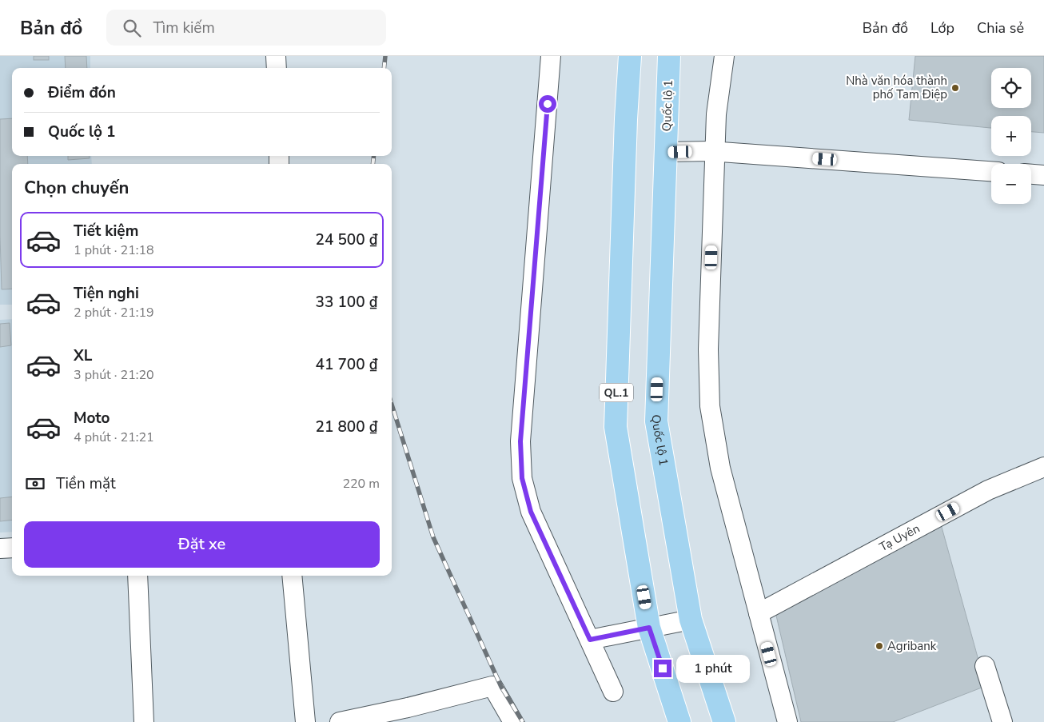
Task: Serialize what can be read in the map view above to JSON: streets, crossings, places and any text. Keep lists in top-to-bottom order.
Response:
{
  "streets": {
    "highway": ["Quốc lộ 1", "QL.1"],
    "street": ["Tạ Uyên"]
  },
  "places": ["Nhà văn hóa thành phố Tam Điệp", "Agribank"],
  "page": {
    "header": "Bản đồ",
    "search": "Tìm kiếm",
    "nav": ["Bản đồ", "Lớp", "Chia sẻ"],
    "map_buttons": ["+", "−"],
    "banner": ["Điểm đón", "Quốc lộ 1"],
    "heading": "Chọn chuyến",
    "list": [
      {
        "name": "Tiết kiệm",
        "note": "1 phút · 21:18",
        "value": "24 500 ₫"
      },
      {
        "name": "Tiện nghi",
        "note": "2 phút · 21:19",
        "value": "33 100 ₫"
      },
      {
        "name": "XL",
        "note": "3 phút · 21:20",
        "value": "41 700 ₫"
      },
      {
        "name": "Moto",
        "note": "4 phút · 21:21",
        "value": "21 800 ₫"
      }
    ],
    "pay": ["Tiền mặt", "220 m"],
    "buttons": "Đặt xe",
    "bubble": "1 phút"
  }
}
